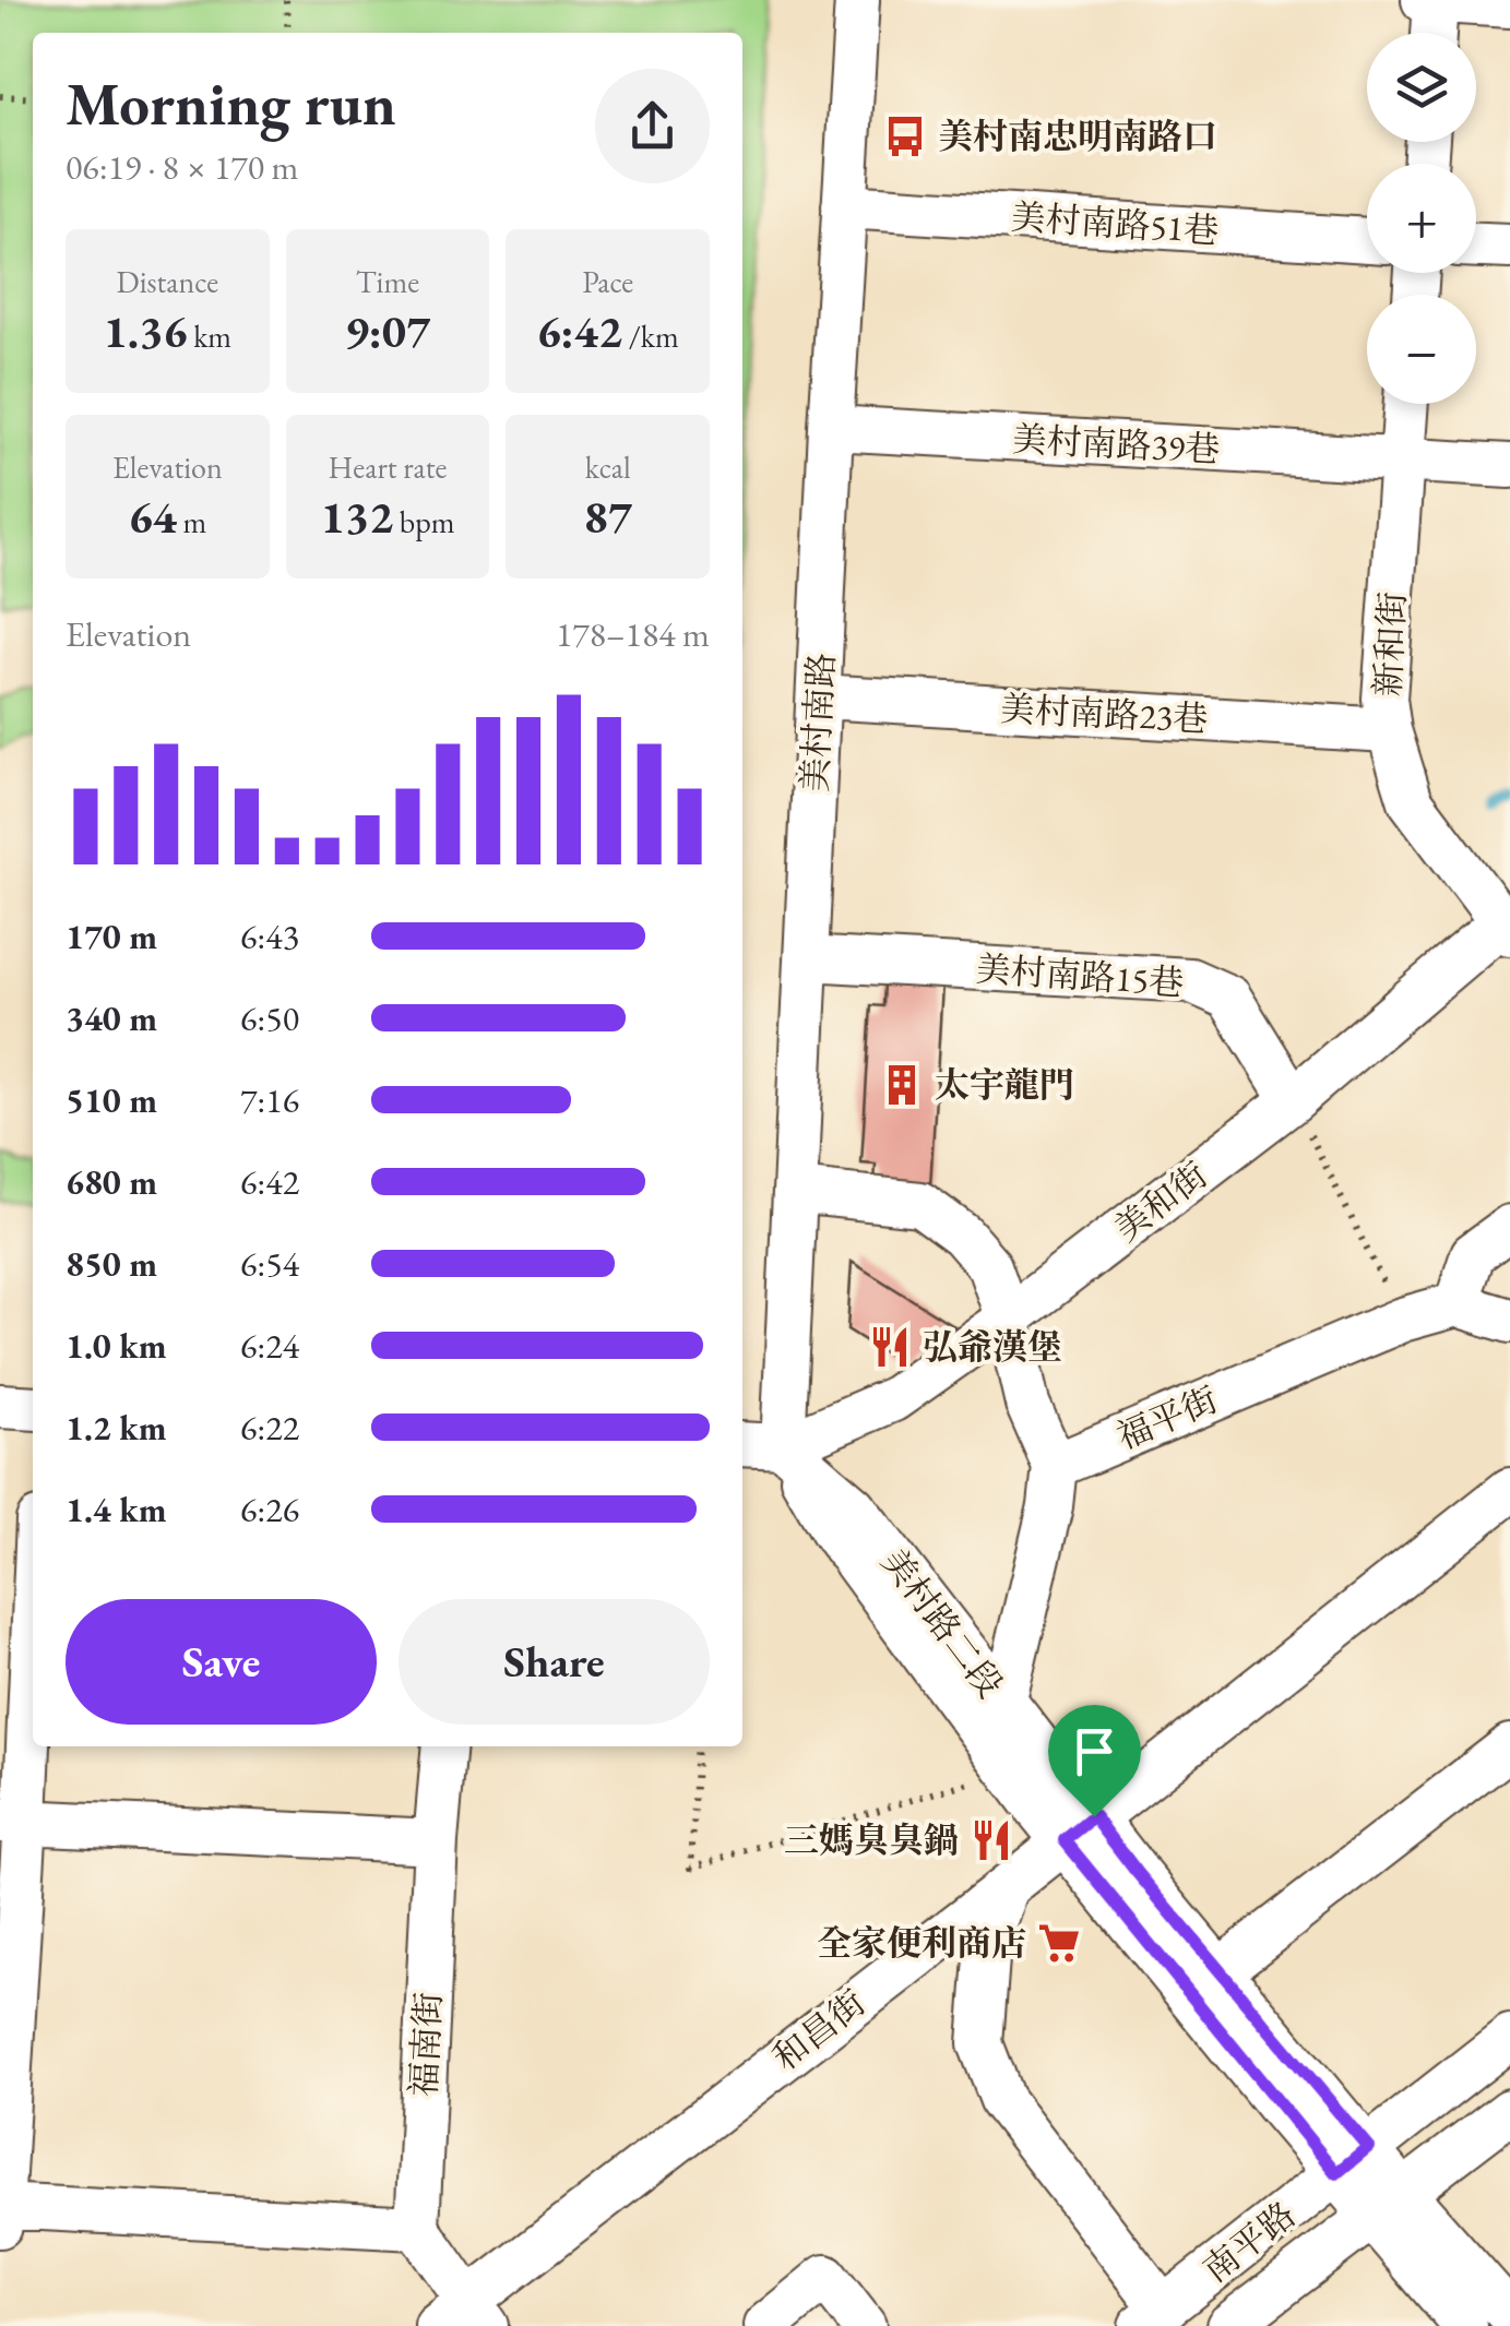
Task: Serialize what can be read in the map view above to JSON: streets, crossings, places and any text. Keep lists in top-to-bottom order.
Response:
{
  "streets": {
    "street": [
      "美村南路51巷",
      "美村南路39巷",
      "新和街",
      "美村南路23巷",
      "美村南路",
      "美村南路15巷",
      "美和街",
      "福平街",
      "美村路二段",
      "和昌街",
      "福南街",
      "南平路"
    ]
  },
  "crossings": [
    ["美村南路51巷", "美村南路"],
    ["美村南路39巷", "新和街"],
    ["美村南路39巷", "美村南路"],
    ["新和街", "美村南路23巷"],
    ["新和街", "美和街"],
    ["美村南路23巷", "美村南路"],
    ["美村南路", "美村南路15巷"],
    ["美村南路", "美和街"],
    ["美村南路", "美村路二段"],
    ["美村南路15巷", "美和街"],
    ["美和街", "美村路二段"],
    ["美村路二段", "和昌街"],
    ["美村路二段", "南平路"]
  ],
  "places": {
    "bus stop": ["美村南忠明南路口"],
    "building": ["太宇龍門"],
    "restaurant": ["弘爺漢堡", "三媽臭臭鍋"],
    "supermarket": ["全家便利商店"]
  },
  "page": {
    "map_buttons": ["+", "−"],
    "heading": ["Morning run", "06:19 · 8 × 170 m"],
    "stats": [
      ["Distance", "1.36 km"],
      ["Time", "9:07"],
      ["Pace", "6:42 /km"],
      ["Elevation", "64 m"],
      ["Heart rate", "132 bpm"],
      ["kcal", "87"]
    ],
    "chart": ["Elevation", "178–184 m"],
    "list": [
      {
        "name": "170 m",
        "note": "6:43"
      },
      {
        "name": "340 m",
        "note": "6:50"
      },
      {
        "name": "510 m",
        "note": "7:16"
      },
      {
        "name": "680 m",
        "note": "6:42"
      },
      {
        "name": "850 m",
        "note": "6:54"
      },
      {
        "name": "1.0 km",
        "note": "6:24"
      },
      {
        "name": "1.2 km",
        "note": "6:22"
      },
      {
        "name": "1.4 km",
        "note": "6:26"
      }
    ],
    "buttons": ["Save", "Share"]
  }
}
